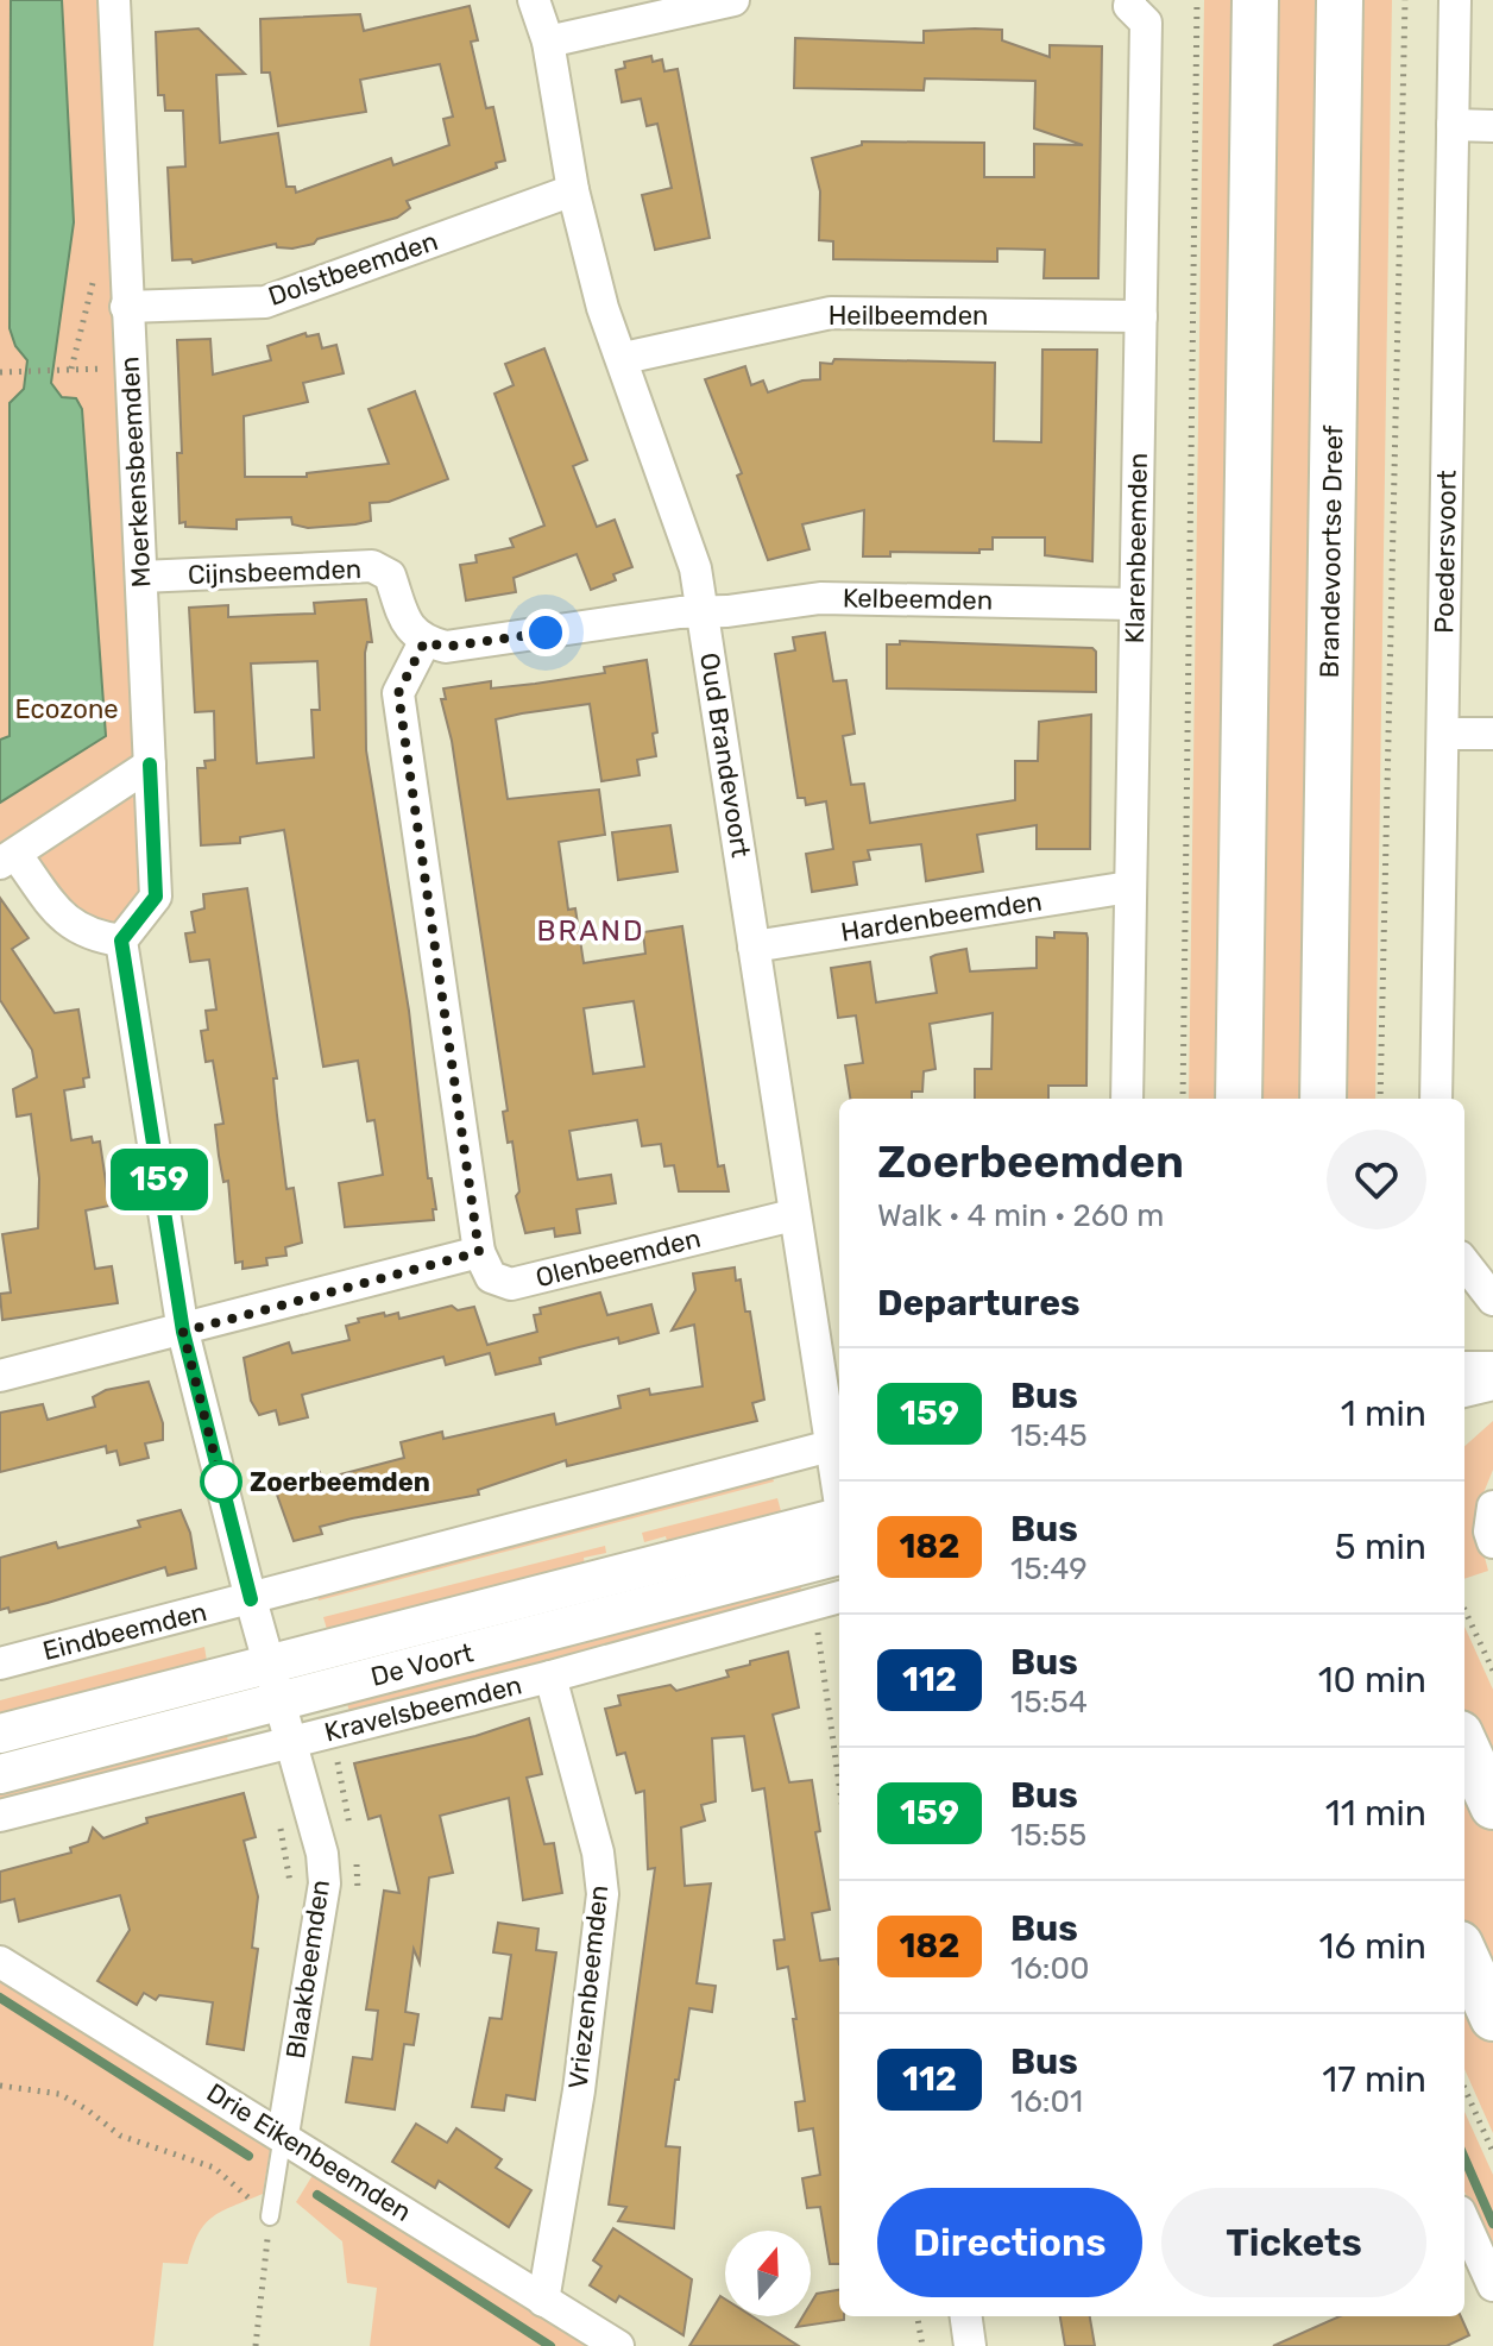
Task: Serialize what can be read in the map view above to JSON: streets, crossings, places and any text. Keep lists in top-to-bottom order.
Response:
{
  "streets": {
    "main road": ["Brandevoortse Dreef"],
    "street": [
      "Dolstbeemden",
      "Heilbeemden",
      "Moerkensbeemden",
      "Klarenbeemden",
      "Poedersvoort",
      "Cijnsbeemden",
      "Kelbeemden",
      "Oud Brandevoort",
      "Hardenbeemden",
      "Olenbeemden",
      "Eindbeemden",
      "De Voort",
      "Kravelsbeemden",
      "Blaakbeemden",
      "Vriezenbeemden",
      "Drie Eikenbeemden"
    ]
  },
  "crossings": [
    ["Dolstbeemden", "Moerkensbeemden"],
    ["Dolstbeemden", "Oud Brandevoort"],
    ["Heilbeemden", "Klarenbeemden"],
    ["Heilbeemden", "Oud Brandevoort"],
    ["Moerkensbeemden", "Cijnsbeemden"],
    ["Moerkensbeemden", "Blaakbeemden"],
    ["Klarenbeemden", "Kelbeemden"],
    ["Klarenbeemden", "Hardenbeemden"],
    ["Kelbeemden", "Oud Brandevoort"],
    ["Oud Brandevoort", "Hardenbeemden"],
    ["Oud Brandevoort", "Olenbeemden"],
    ["Eindbeemden", "Blaakbeemden"],
    ["De Voort", "Blaakbeemden"],
    ["Kravelsbeemden", "Blaakbeemden"],
    ["Kravelsbeemden", "Vriezenbeemden"],
    ["Blaakbeemden", "Drie Eikenbeemden"],
    ["Vriezenbeemden", "Drie Eikenbeemden"]
  ],
  "districts": ["BRAND"],
  "parks": ["Ecozone"],
  "places": ["Zoerbeemden"],
  "lines": ["bus line 159"],
  "north": "top",
  "page": {
    "on_map": "159",
    "heading": [
      ["Zoerbeemden", "Walk · 4 min · 260 m"],
      "Departures"
    ],
    "list": [
      {
        "mark": "159",
        "name": "Bus",
        "note": "15:45",
        "value": "1 min"
      },
      {
        "mark": "182",
        "name": "Bus",
        "note": "15:49",
        "value": "5 min"
      },
      {
        "mark": "112",
        "name": "Bus",
        "note": "15:54",
        "value": "10 min"
      },
      {
        "mark": "159",
        "name": "Bus",
        "note": "15:55",
        "value": "11 min"
      },
      {
        "mark": "182",
        "name": "Bus",
        "note": "16:00",
        "value": "16 min"
      },
      {
        "mark": "112",
        "name": "Bus",
        "note": "16:01",
        "value": "17 min"
      }
    ],
    "buttons": ["Directions", "Tickets"]
  }
}
